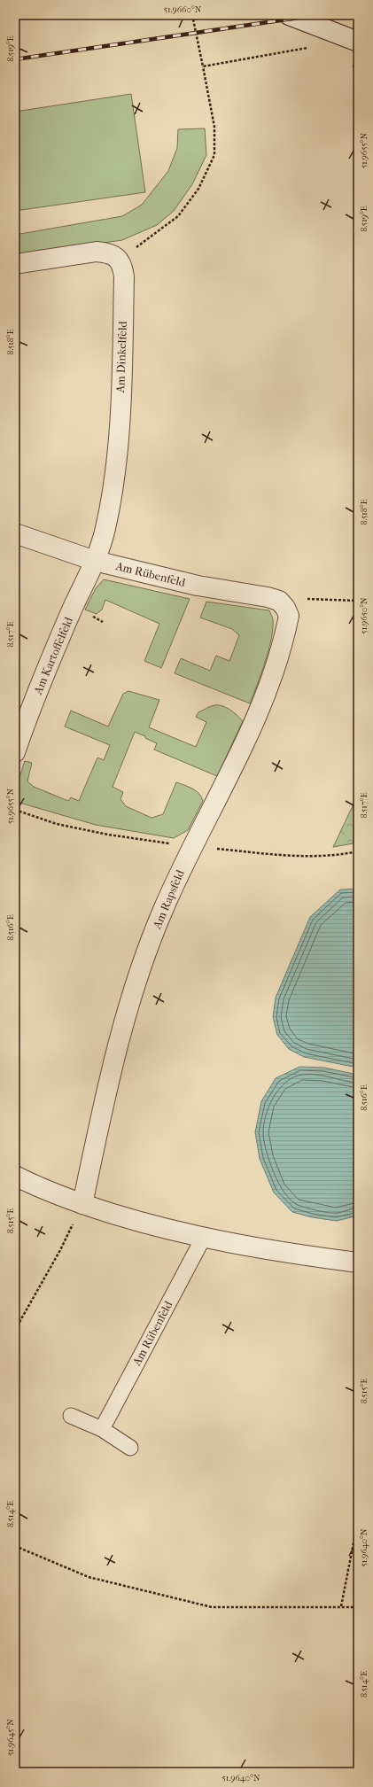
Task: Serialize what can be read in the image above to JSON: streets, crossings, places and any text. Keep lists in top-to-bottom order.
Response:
{
  "streets": {
    "street": [
      "Am Dinkelfeld",
      "Am Rübenfeld",
      "Am Kartoffelfeld",
      "Am Rapsfeld"
    ]
  },
  "crossings": [
    ["Am Dinkelfeld", "Am Rübenfeld"],
    ["Am Dinkelfeld", "Am Kartoffelfeld"],
    ["Am Rübenfeld", "Am Kartoffelfeld"],
    ["Am Rübenfeld", "Am Rapsfeld"]
  ],
  "coordinates": [
    "51.9660°N",
    "8.519°E",
    "51.9655°N",
    "8.518°E",
    "51.9650°N",
    "8.517°E",
    "8.516°E",
    "8.515°E",
    "8.514°E",
    "51.9640°N",
    "51.9645°N"
  ]
}
